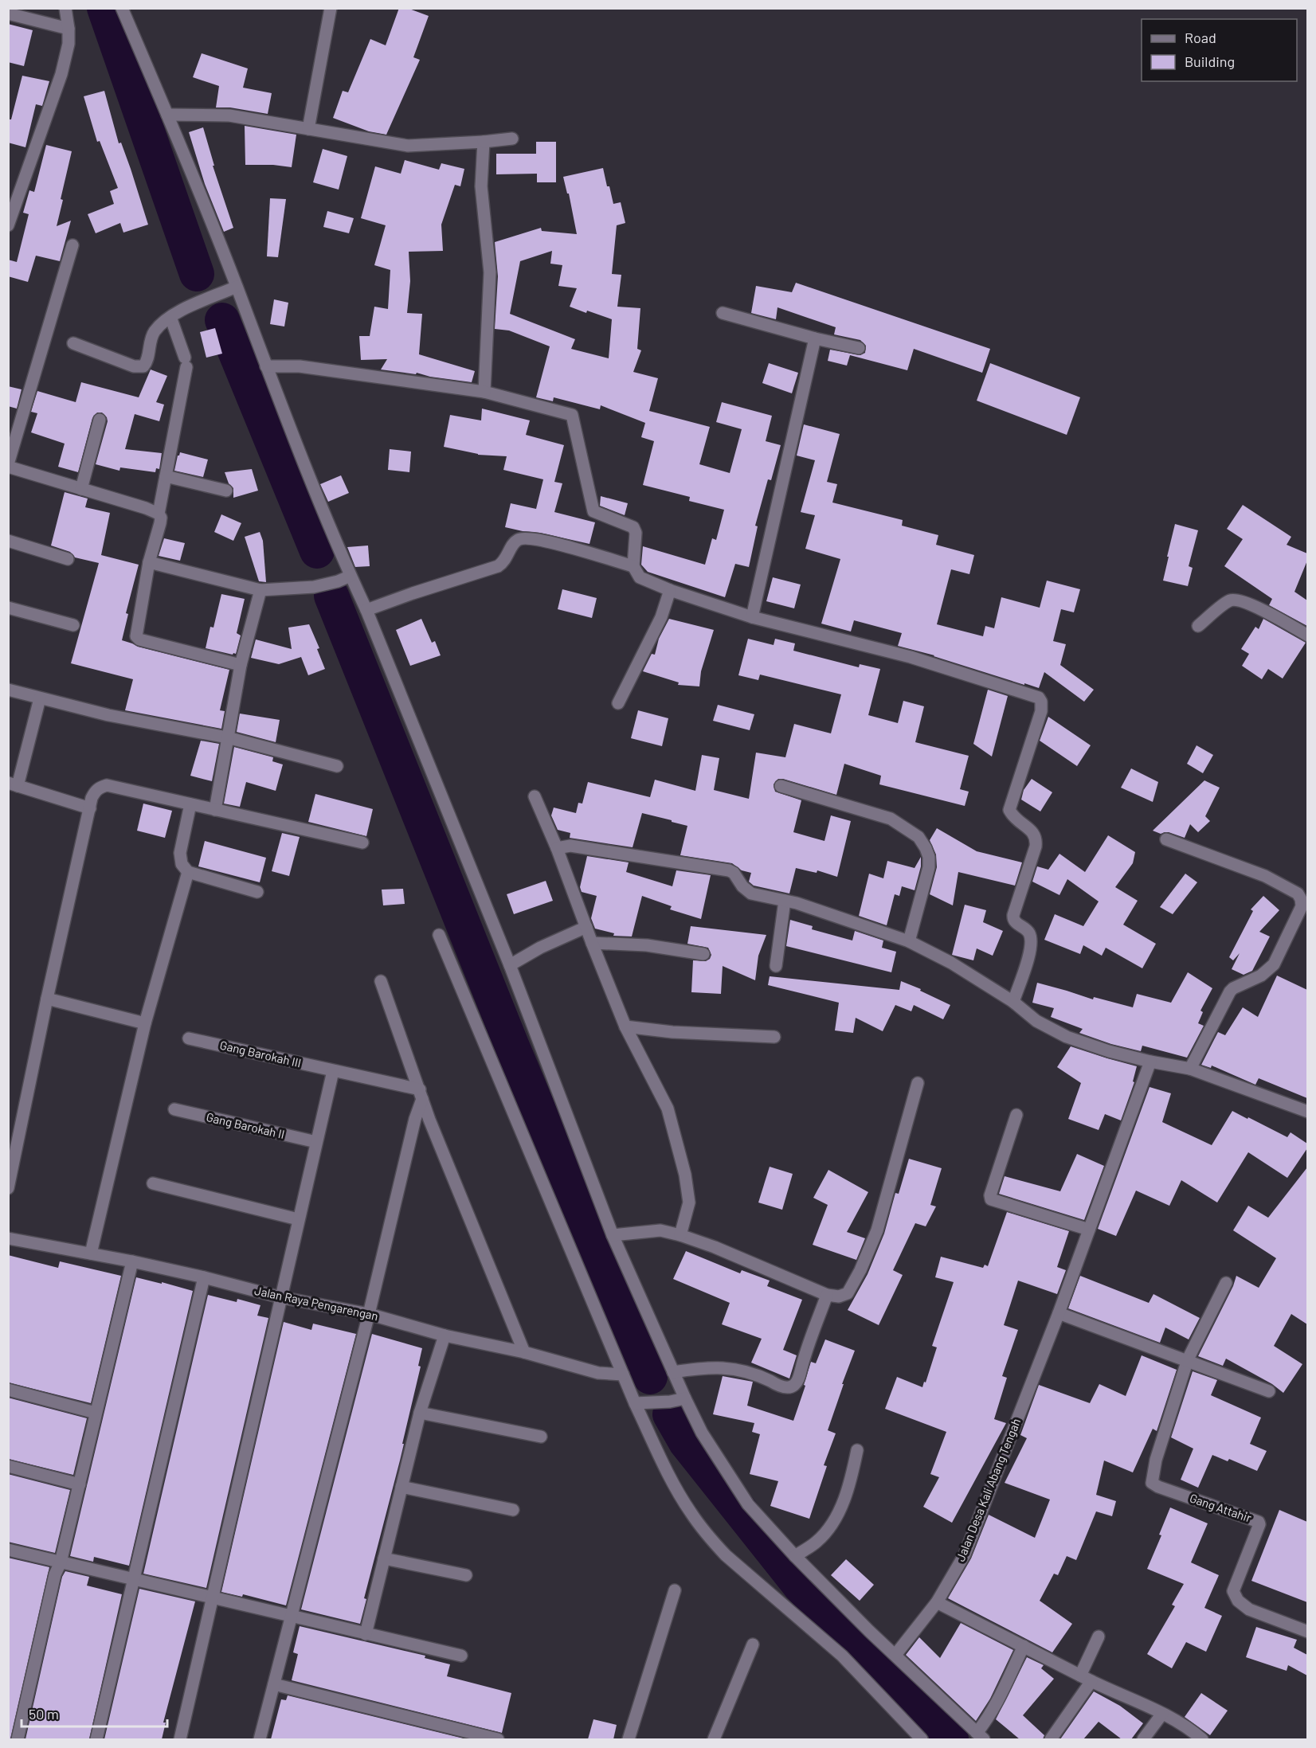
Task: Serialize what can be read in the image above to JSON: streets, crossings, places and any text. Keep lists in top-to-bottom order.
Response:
{
  "streets": {
    "street": [
      "Gang Barokah III",
      "Gang Barokah II",
      "Jalan Raya Pengarengan",
      "Jalan Desa Kali Abang Tengah",
      "Gang Attahir"
    ]
  },
  "legend": ["Road", "Building"],
  "scale_bar": "50 m"
}
